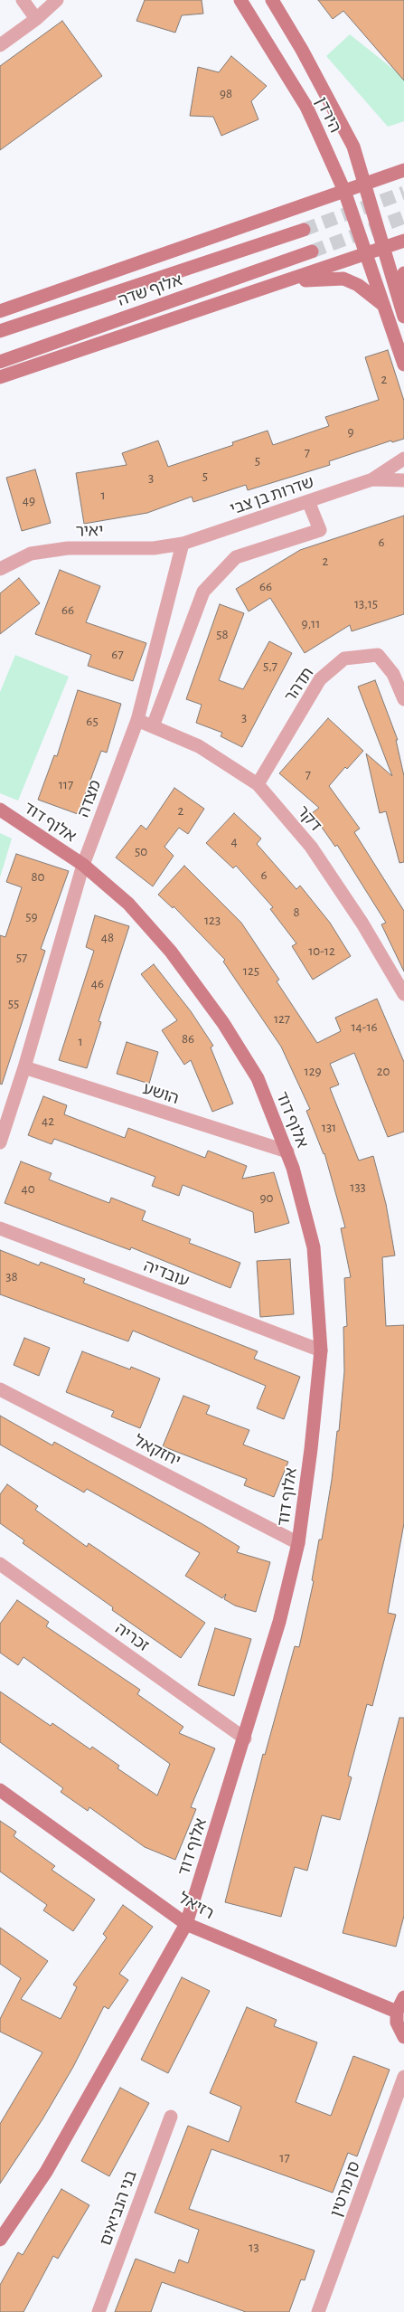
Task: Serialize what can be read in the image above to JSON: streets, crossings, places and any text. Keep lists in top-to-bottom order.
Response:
{
  "streets": {
    "street": [
      "הירדן",
      "אלוף שדה",
      "שדרות בן צבי",
      "יאיר",
      "תדהר",
      "מצדה",
      "דקר",
      "אלוף דוד",
      "הושע",
      "עובדיה",
      "יחזקאל",
      "זכריה",
      "רזיאל",
      "סן מרטין",
      "בני הנביאים"
    ]
  },
  "crossings": [
    ["שדרות בן צבי", "יאיר"],
    ["שדרות בן צבי", "מצדה"],
    ["יאיר", "מצדה"],
    ["תדהר", "דקר"],
    ["מצדה", "דקר"],
    ["מצדה", "אלוף דוד"],
    ["מצדה", "הושע"],
    ["אלוף דוד", "הושע"],
    ["אלוף דוד", "עובדיה"],
    ["אלוף דוד", "יחזקאל"],
    ["אלוף דוד", "זכריה"],
    ["אלוף דוד", "רזיאל"]
  ],
  "house_numbers": [
    "98",
    "2",
    "9",
    "7",
    "5",
    "5",
    "3",
    "1",
    "49",
    "6",
    "2",
    "66",
    "13,15",
    "66",
    "9,11",
    "58",
    "67",
    "5,7",
    "3",
    "65",
    "7",
    "117",
    "2",
    "4",
    "50",
    "6",
    "80",
    "8",
    "59",
    "123",
    "48",
    "10-12",
    "57",
    "125",
    "46",
    "55",
    "127",
    "14-16",
    "86",
    "1",
    "129",
    "20",
    "42",
    "131",
    "133",
    "40",
    "90",
    "38",
    "17",
    "13"
  ]
}
